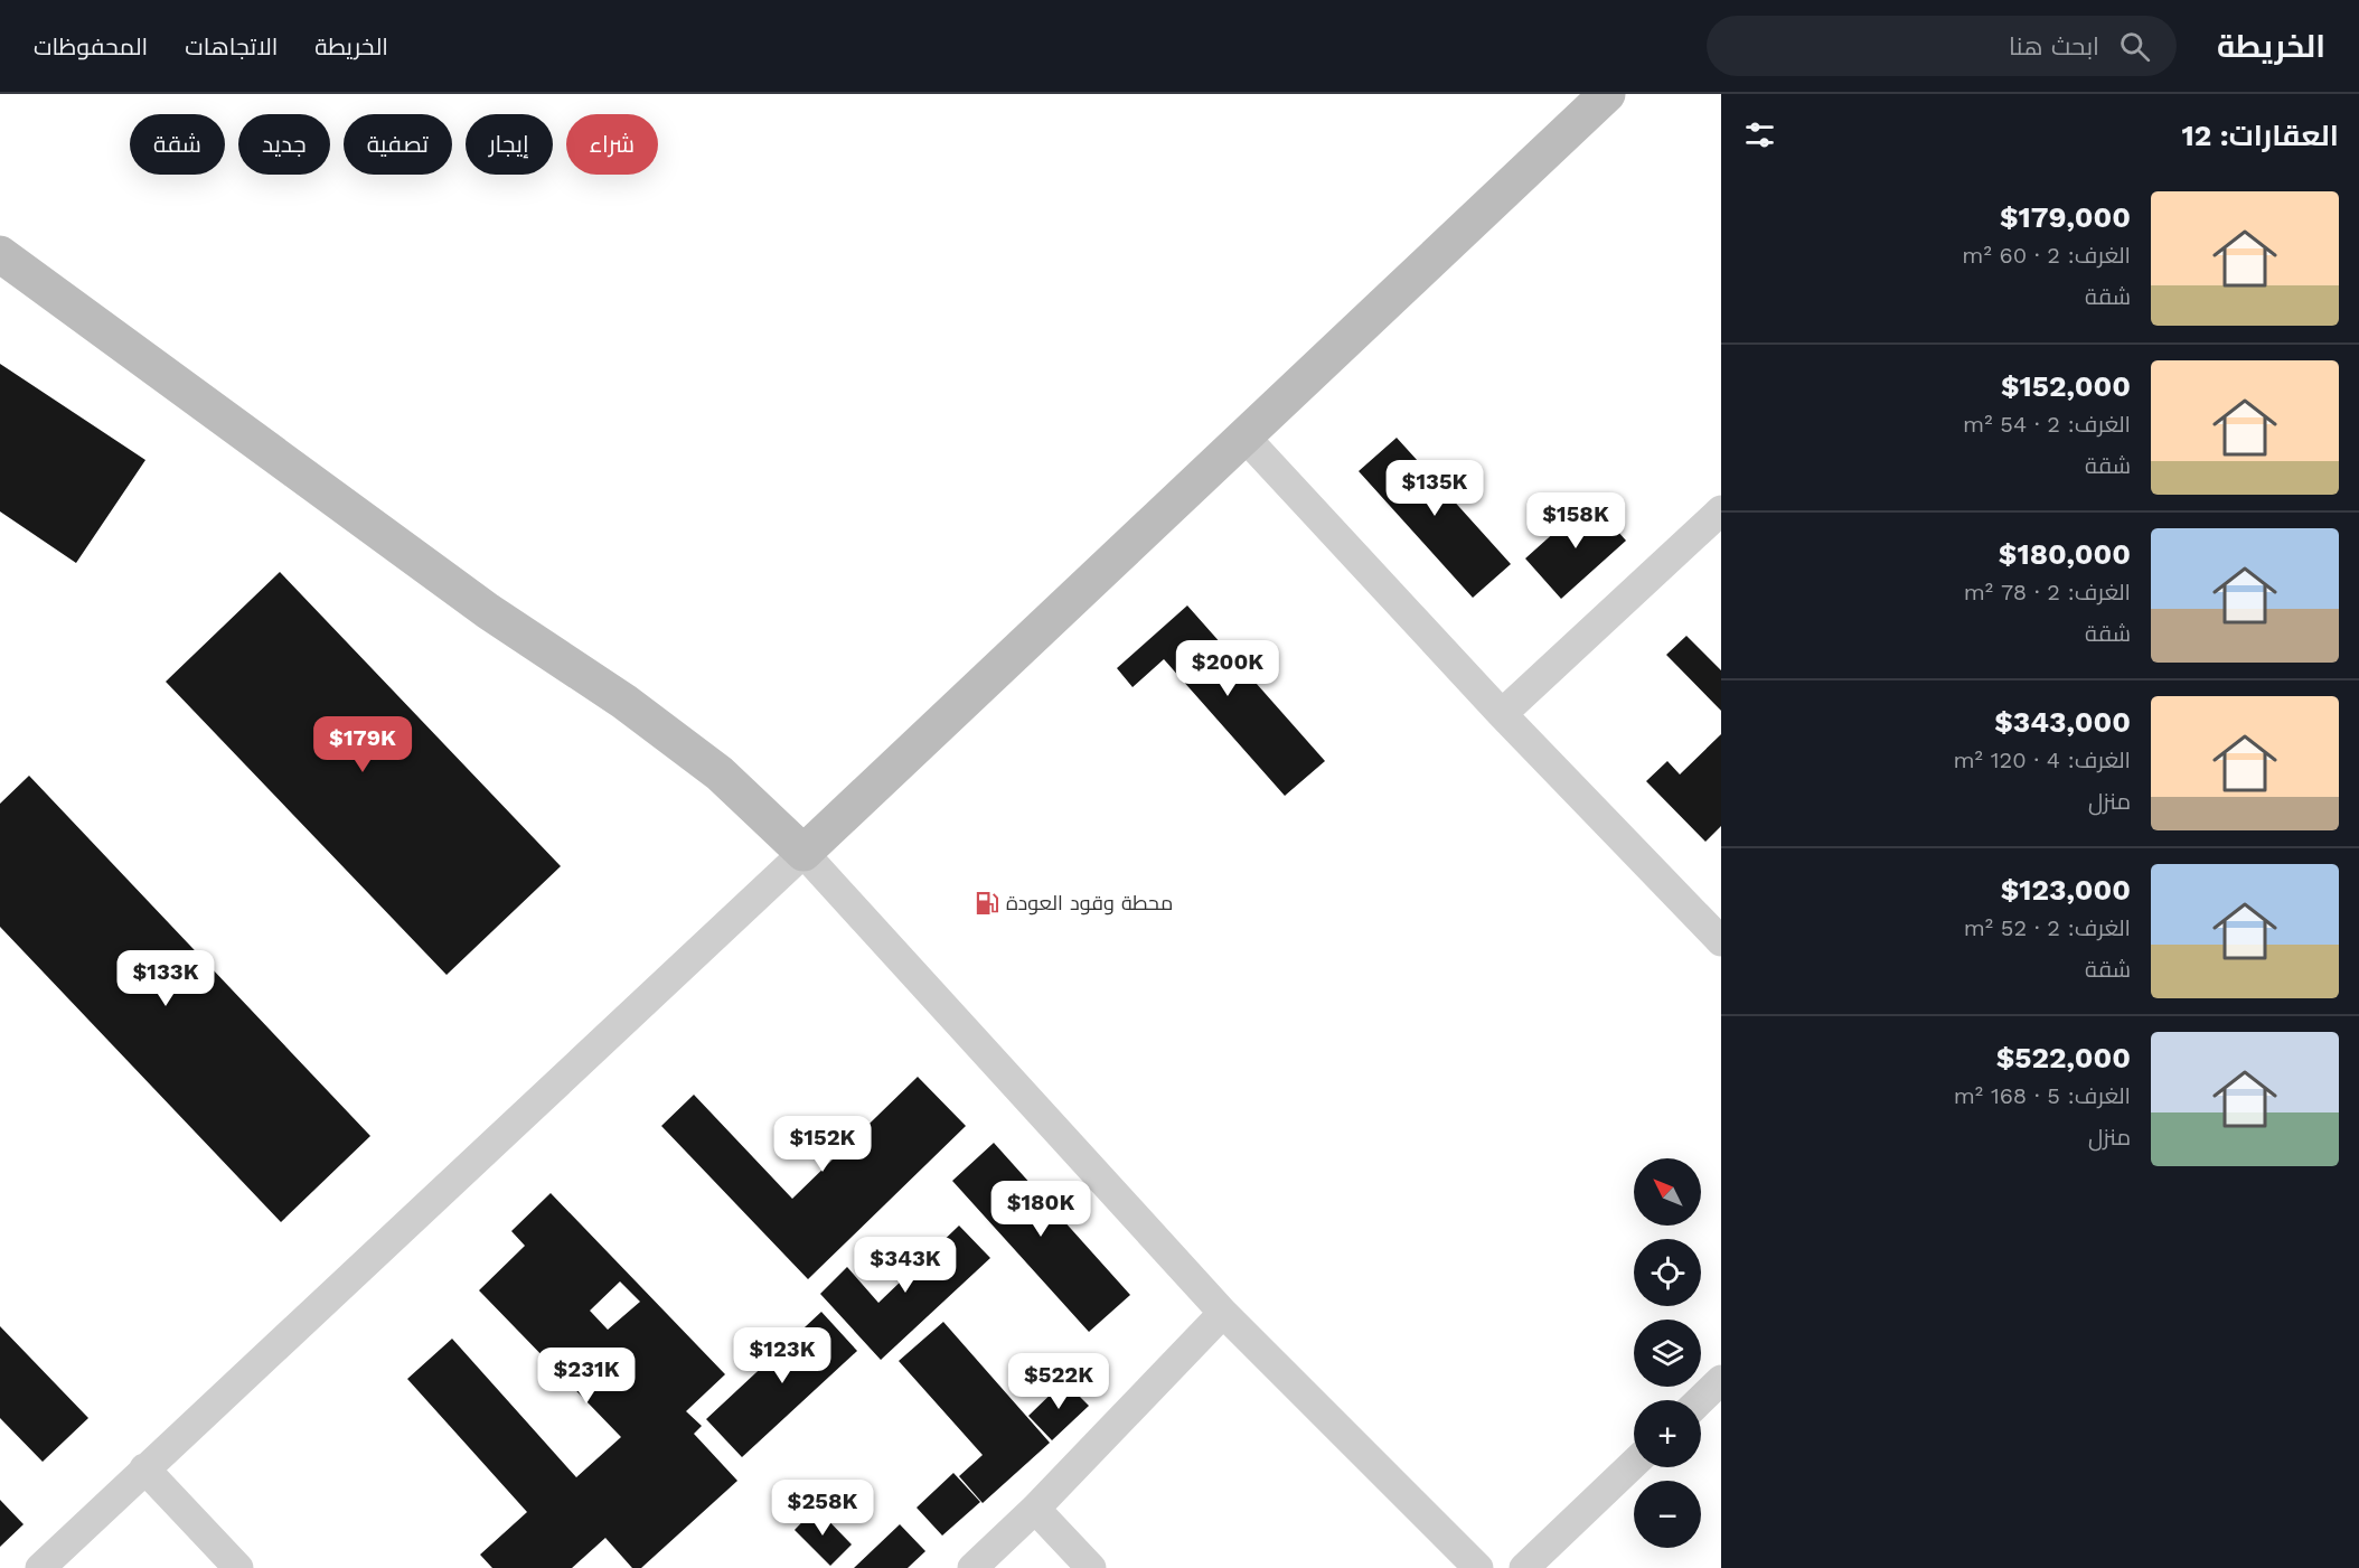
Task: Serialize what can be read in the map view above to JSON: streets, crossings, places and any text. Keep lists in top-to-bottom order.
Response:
{
  "places": {
    "fuel station": ["محطة وقود العودة"]
  },
  "north": "top left",
  "page": {
    "header": "الخريطة",
    "search": "ابحث هنا",
    "nav": ["الخريطة", "الاتجاهات", "المحفوظات"],
    "heading": "العقارات: 12",
    "chip": [
      "شراء",
      "إيجار",
      "تصفية",
      "جديد",
      "شقة"
    ],
    "list": [
      {
        "name": "$179,000",
        "note": "الغرف: 2 · 60 m² · شقة"
      },
      {
        "name": "$152,000",
        "note": "الغرف: 2 · 54 m² · شقة"
      },
      {
        "name": "$180,000",
        "note": "الغرف: 2 · 78 m² · شقة"
      },
      {
        "name": "$343,000",
        "note": "الغرف: 4 · 120 m² · منزل"
      },
      {
        "name": "$123,000",
        "note": "الغرف: 2 · 52 m² · شقة"
      },
      {
        "name": "$522,000",
        "note": "الغرف: 5 · 168 m² · منزل"
      }
    ],
    "price": [
      "$135K",
      "$158K",
      "$200K",
      "$179K",
      "$133K",
      "$152K",
      "$180K",
      "$343K",
      "$123K",
      "$231K",
      "$522K",
      "$258K"
    ],
    "map_buttons": ["+", "−"]
  }
}
